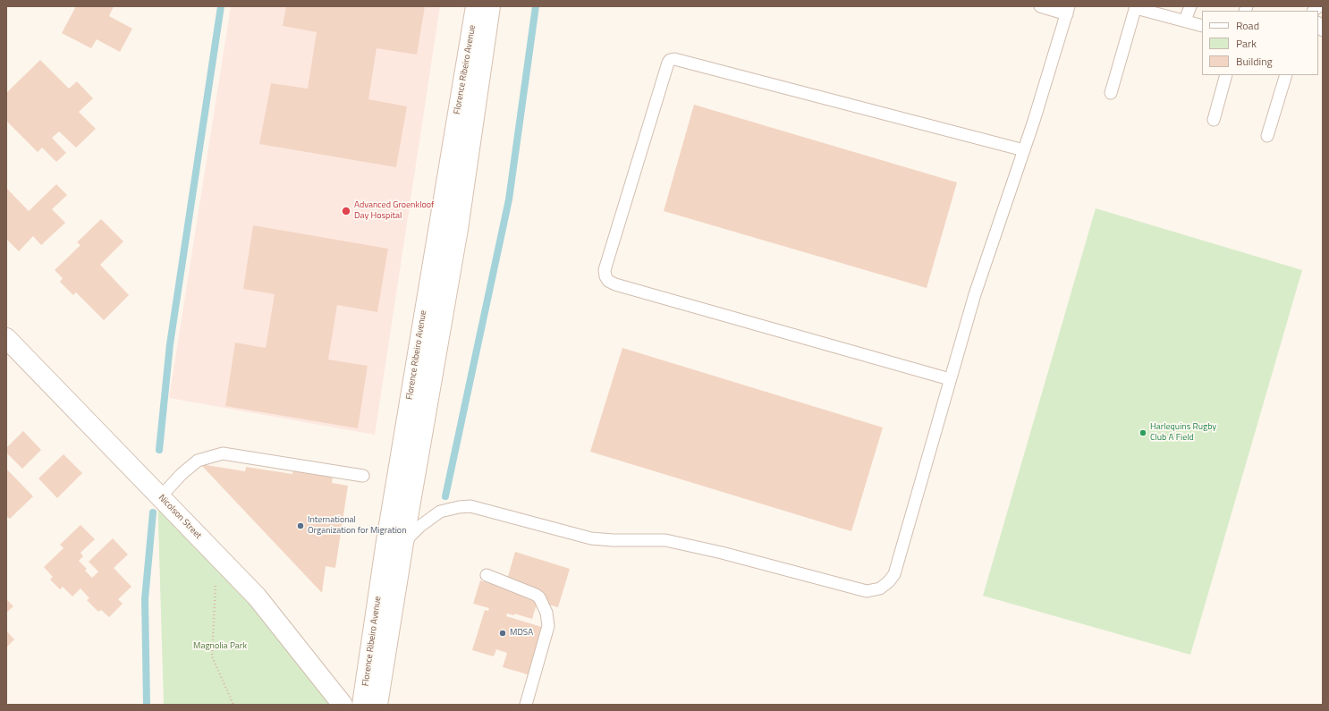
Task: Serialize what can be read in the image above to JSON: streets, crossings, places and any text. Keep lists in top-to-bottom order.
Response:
{
  "streets": {
    "main road": ["Florence Ribeiro Avenue", "Nicolson Street"]
  },
  "parks": ["Magnolia Park"],
  "places": [
    "Advanced Groenkloof Day Hospital",
    "Harlequins Rugby Club A Field",
    "International Organization for Migration",
    "MDSA"
  ],
  "legend": ["Road", "Park", "Building"]
}
